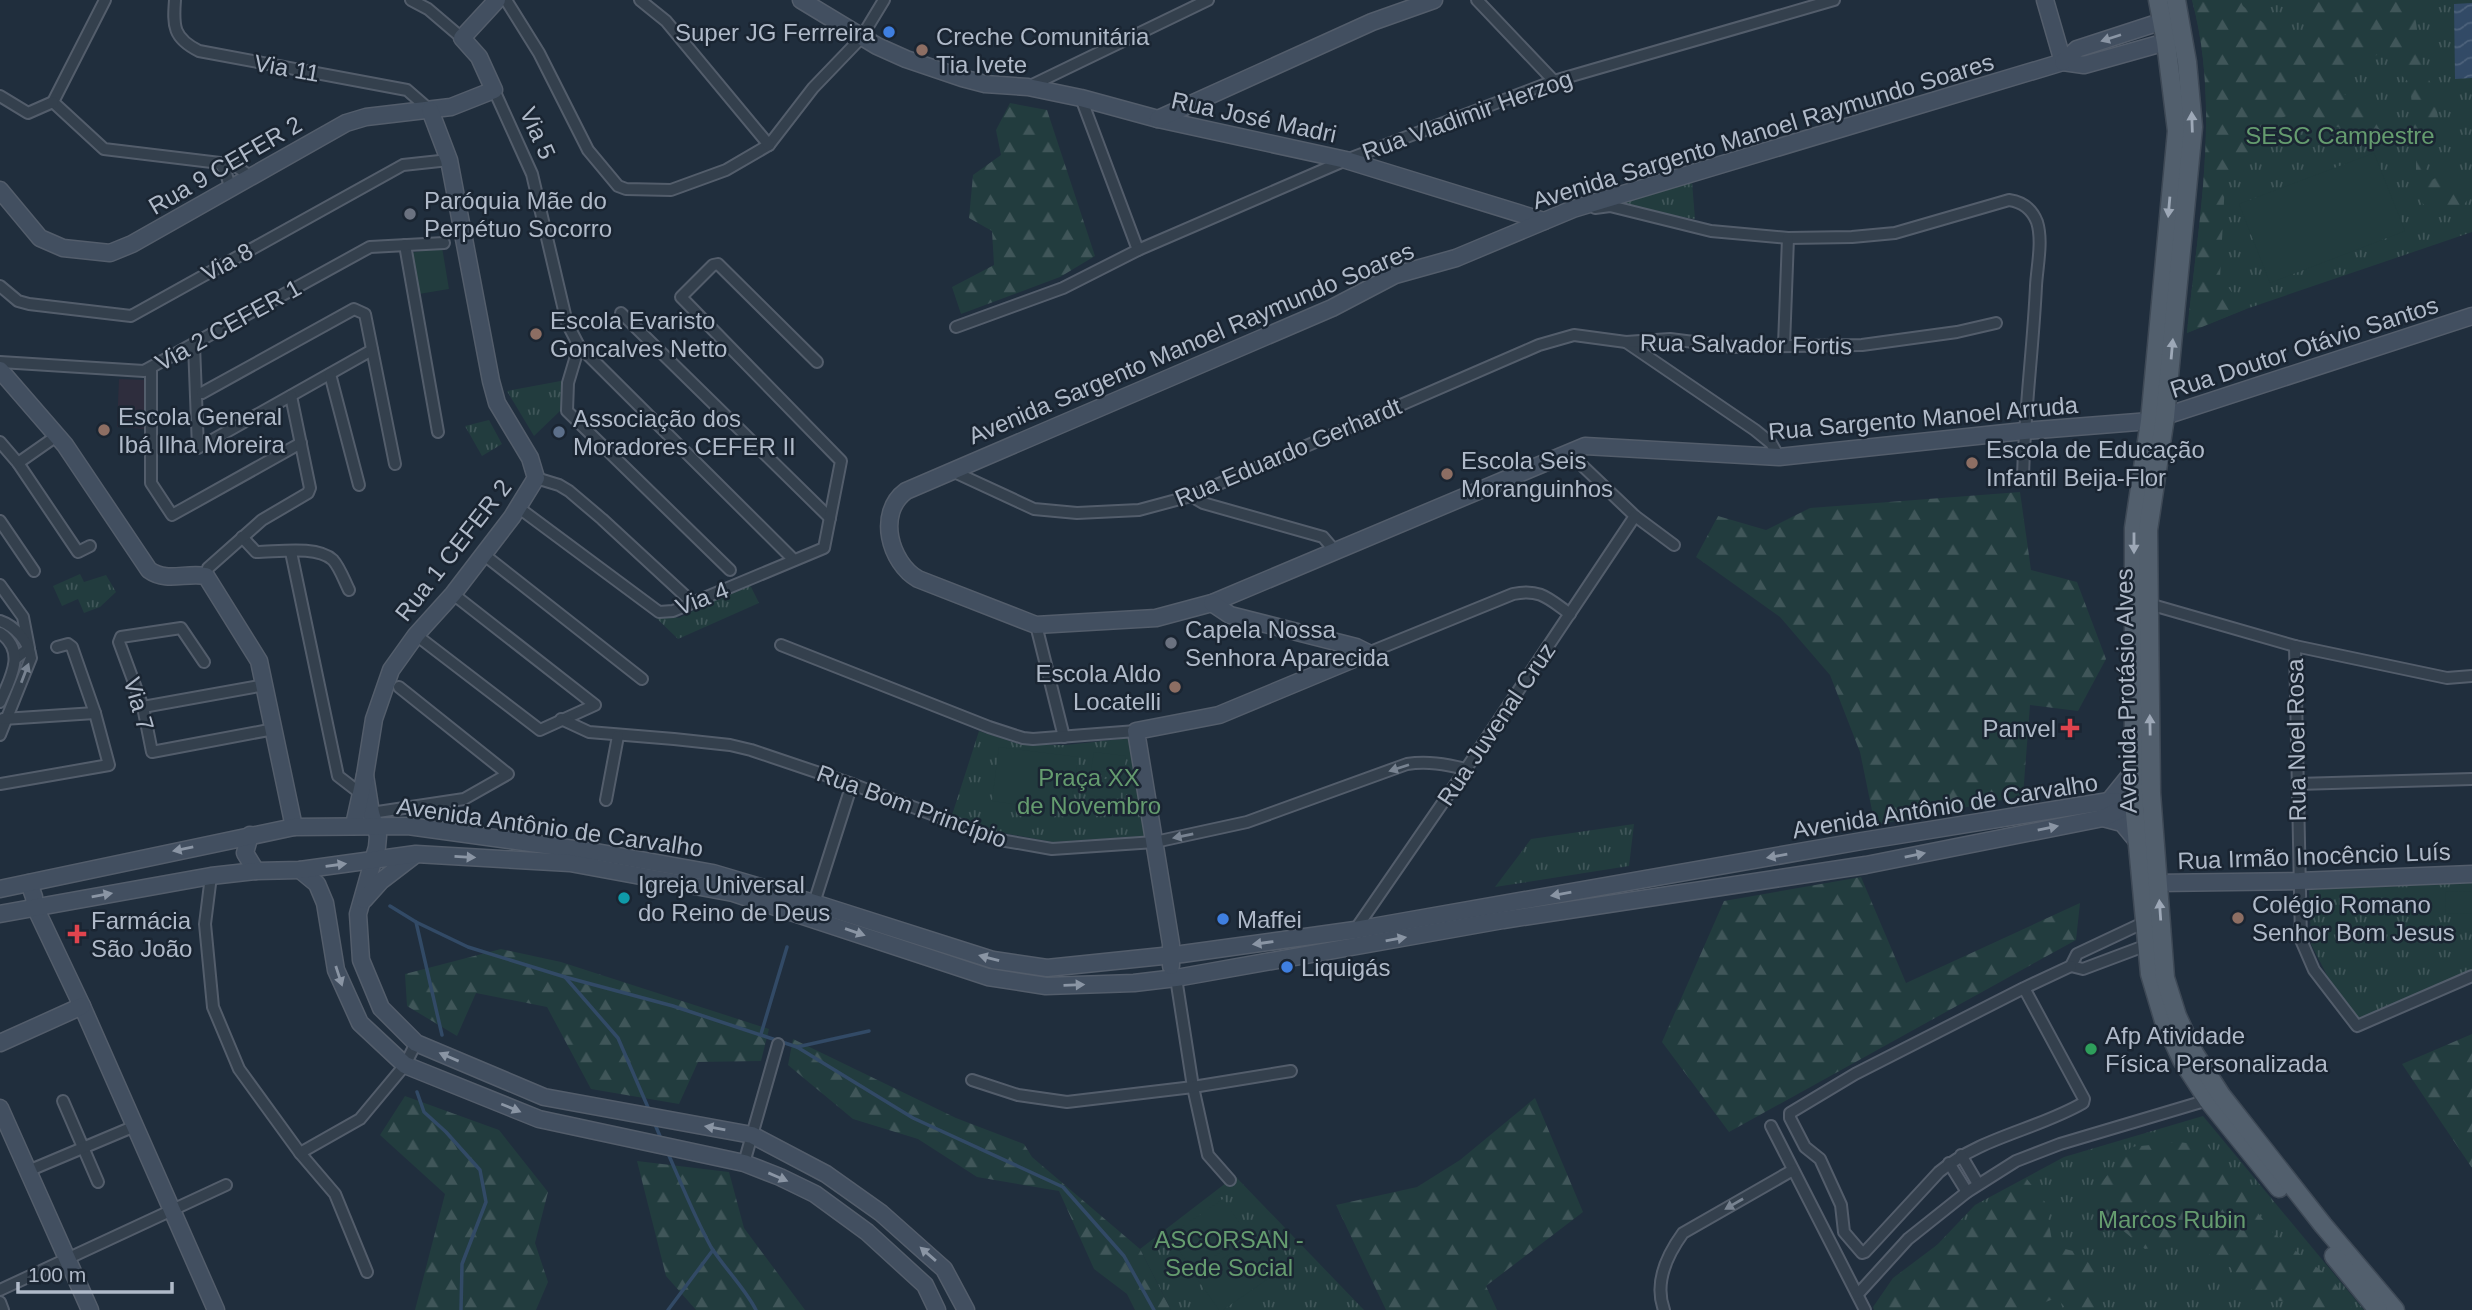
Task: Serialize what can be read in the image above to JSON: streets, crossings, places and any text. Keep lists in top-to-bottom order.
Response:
{
  "streets": {
    "main road": ["Avenida Protásio Alves"],
    "street": [
      "Via 11",
      "Rua Vladimir Herzog",
      "Rua José Madri",
      "Avenida Sargento Manoel Raymundo Soares",
      "Via 5",
      "Rua 9 CEFER 2",
      "Via 8",
      "Via 2 CEFER 1",
      "Rua Salvador Fortis",
      "Rua Doutor Otávio Santos",
      "Rua Sargento Manoel Arruda",
      "Rua Eduardo Gerhardt",
      "Rua 1 CEFER 2",
      "Via 4",
      "Via 7",
      "Rua Juvenal Cruz",
      "Rua Noel Rosa",
      "Rua Bom Princípio",
      "Avenida Antônio de Carvalho",
      "Rua Irmão Inocêncio Luís"
    ]
  },
  "crossings": [
    ["Via 11", "Rua 9 CEFER 2"],
    ["Via 11", "Rua 1 CEFER 2"],
    ["Rua Vladimir Herzog", "Rua José Madri"],
    ["Rua José Madri", "Avenida Sargento Manoel Raymundo Soares"],
    ["Avenida Sargento Manoel Raymundo Soares", "Rua Sargento Manoel Arruda"],
    ["Avenida Sargento Manoel Raymundo Soares", "Rua Eduardo Gerhardt"],
    ["Avenida Sargento Manoel Raymundo Soares", "Avenida Protásio Alves"],
    ["Via 5", "Rua 9 CEFER 2"],
    ["Via 5", "Via 4"],
    ["Rua 9 CEFER 2", "Rua 1 CEFER 2"],
    ["Via 8", "Rua 1 CEFER 2"],
    ["Rua Salvador Fortis", "Rua Eduardo Gerhardt"],
    ["Rua Doutor Otávio Santos", "Rua Sargento Manoel Arruda"],
    ["Rua Doutor Otávio Santos", "Avenida Protásio Alves"],
    ["Rua Sargento Manoel Arruda", "Avenida Protásio Alves"],
    ["Rua 1 CEFER 2", "Via 4"],
    ["Rua 1 CEFER 2", "Avenida Antônio de Carvalho"],
    ["Avenida Protásio Alves", "Avenida Antônio de Carvalho"],
    ["Avenida Protásio Alves", "Rua Irmão Inocêncio Luís"],
    ["Rua Juvenal Cruz", "Rua Bom Princípio"],
    ["Rua Juvenal Cruz", "Avenida Antônio de Carvalho"],
    ["Rua Noel Rosa", "Rua Irmão Inocêncio Luís"]
  ],
  "parks": [
    "SESC Campestre",
    "Praça XX de Novembro",
    "Marcos Rubin",
    "ASCORSAN - Sede Social"
  ],
  "places": {
    "other": [
      "Super JG Ferrreira",
      "Creche Comunitária Tia Ivete",
      "Paróquia Mãe do Perpétuo Socorro",
      "Escola Evaristo Goncalves Netto",
      "Escola General Ibá Ilha Moreira",
      "Associação dos Moradores CEFER II",
      "Escola de Educação Infantil Beija-Flor",
      "Escola Seis Moranguinhos",
      "Capela Nossa Senhora Aparecida",
      "Escola Aldo Locatelli",
      "Igreja Universal do Reino de Deus",
      "Colégio Romano Senhor Bom Jesus",
      "Maffei",
      "Liquigás",
      "Afp Atividade Física Personalizada"
    ],
    "health": ["Panvel", "Farmácia São João"]
  },
  "scale_bar": "100 m"
}
